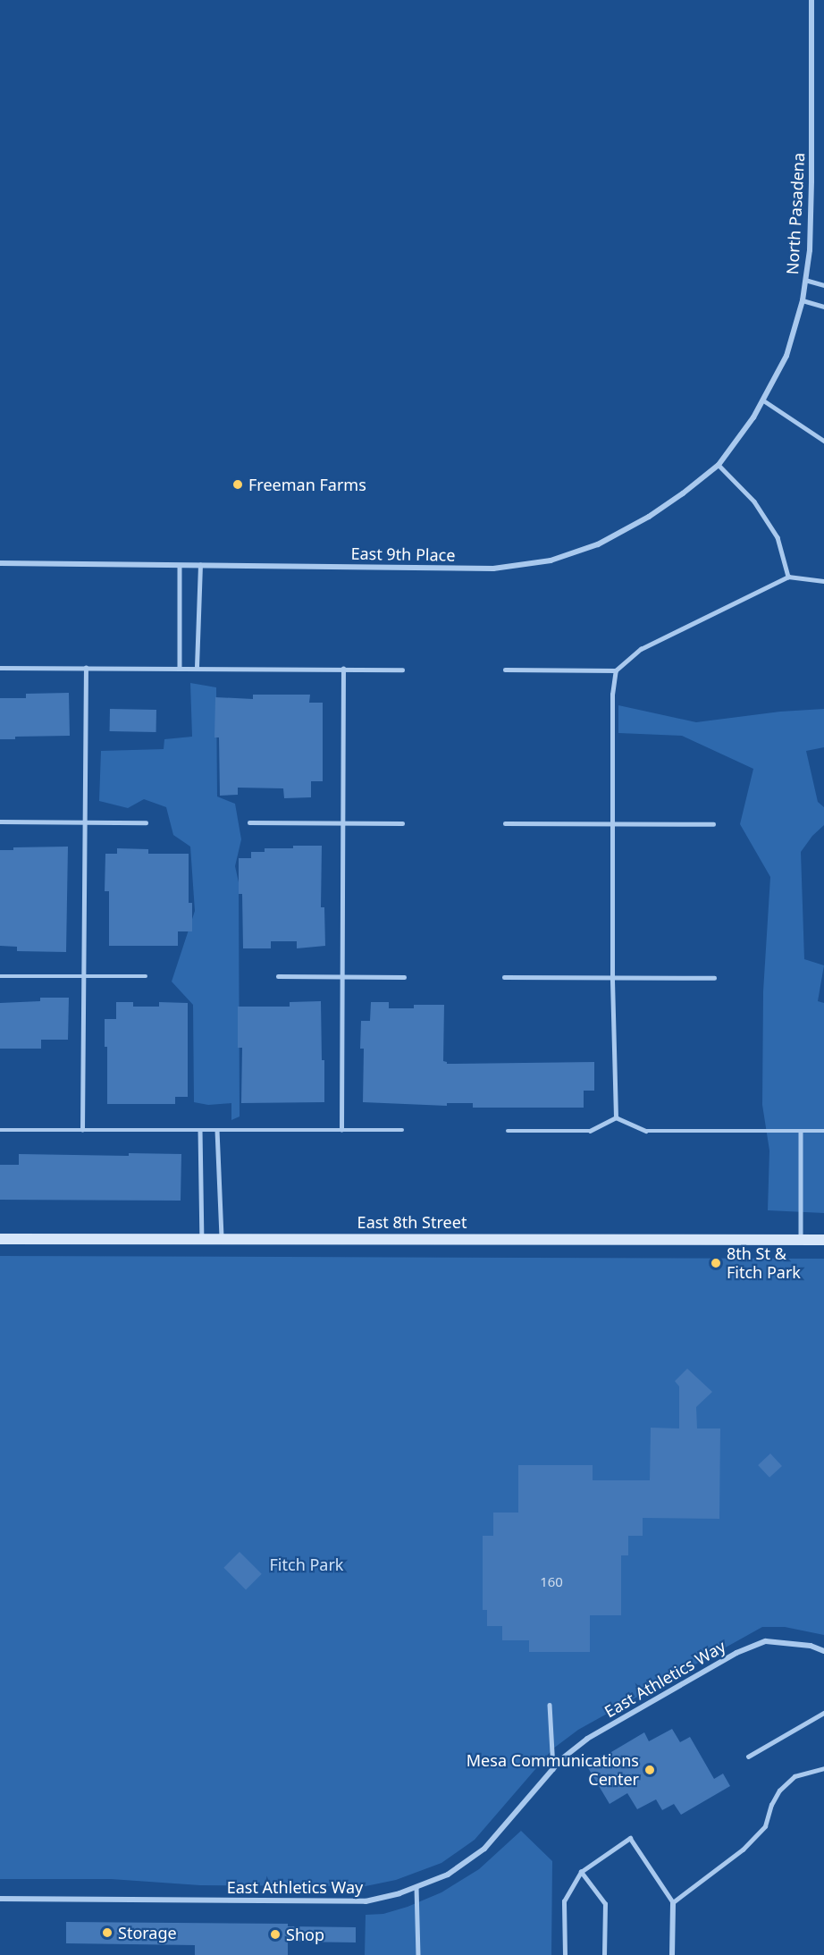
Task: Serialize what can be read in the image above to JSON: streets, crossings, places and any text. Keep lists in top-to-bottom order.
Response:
{
  "streets": {
    "street": [
      "North Pasadena",
      "East 9th Place",
      "East 8th Street",
      "East Athletics Way"
    ]
  },
  "crossings": [
    ["North Pasadena", "East 9th Place"]
  ],
  "parks": ["Fitch Park"],
  "places": [
    "Freeman Farms",
    "8th St & Fitch Park",
    "Mesa Communications Center",
    "Storage",
    "Shop"
  ],
  "house_numbers": ["160"]
}
